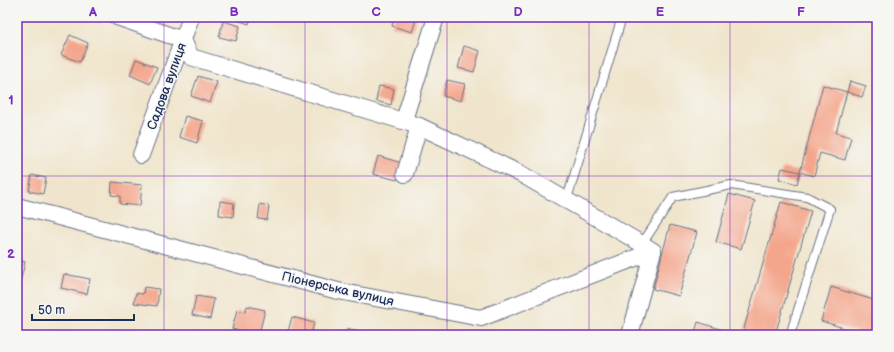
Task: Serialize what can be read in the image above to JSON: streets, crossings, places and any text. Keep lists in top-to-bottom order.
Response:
{
  "streets": {
    "street": ["Садова вулиця", "Піонерська вулиця"]
  },
  "scale_bar": "50 m",
  "grid": {
    "columns": [
      "A",
      "B",
      "C",
      "D",
      "E",
      "F"
    ],
    "rows": ["1", "2"]
  }
}
